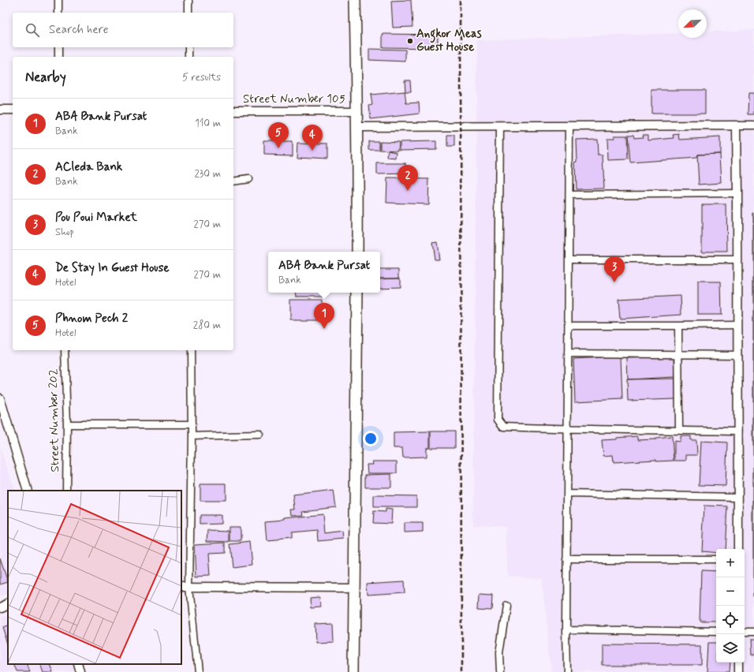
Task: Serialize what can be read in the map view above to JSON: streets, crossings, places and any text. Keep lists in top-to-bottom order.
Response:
{
  "streets": {
    "street": ["Street Number 105", "Street Number 202"]
  },
  "places": ["Angkor Meas Guest House"],
  "north": "bottom left",
  "page": {
    "search": "Search here",
    "heading": ["Nearby", "5 results"],
    "list": [
      {
        "mark": "1",
        "name": "ABA Bank Pursat",
        "note": "Bank",
        "value": "110 m"
      },
      {
        "mark": "2",
        "name": "ACleda Bank",
        "note": "Bank",
        "value": "230 m"
      },
      {
        "mark": "3",
        "name": "Pou Poui Market",
        "note": "Shop",
        "value": "270 m"
      },
      {
        "mark": "4",
        "name": "De Stay In Guest House",
        "note": "Hotel",
        "value": "270 m"
      },
      {
        "mark": "5",
        "name": "Phnom Pech 2",
        "note": "Hotel",
        "value": "280 m"
      }
    ],
    "pins": [
      "5",
      "4",
      "2",
      "3",
      "1"
    ],
    "popup": ["ABA Bank Pursat", "Bank"],
    "map_buttons": ["+", "−"]
  }
}
